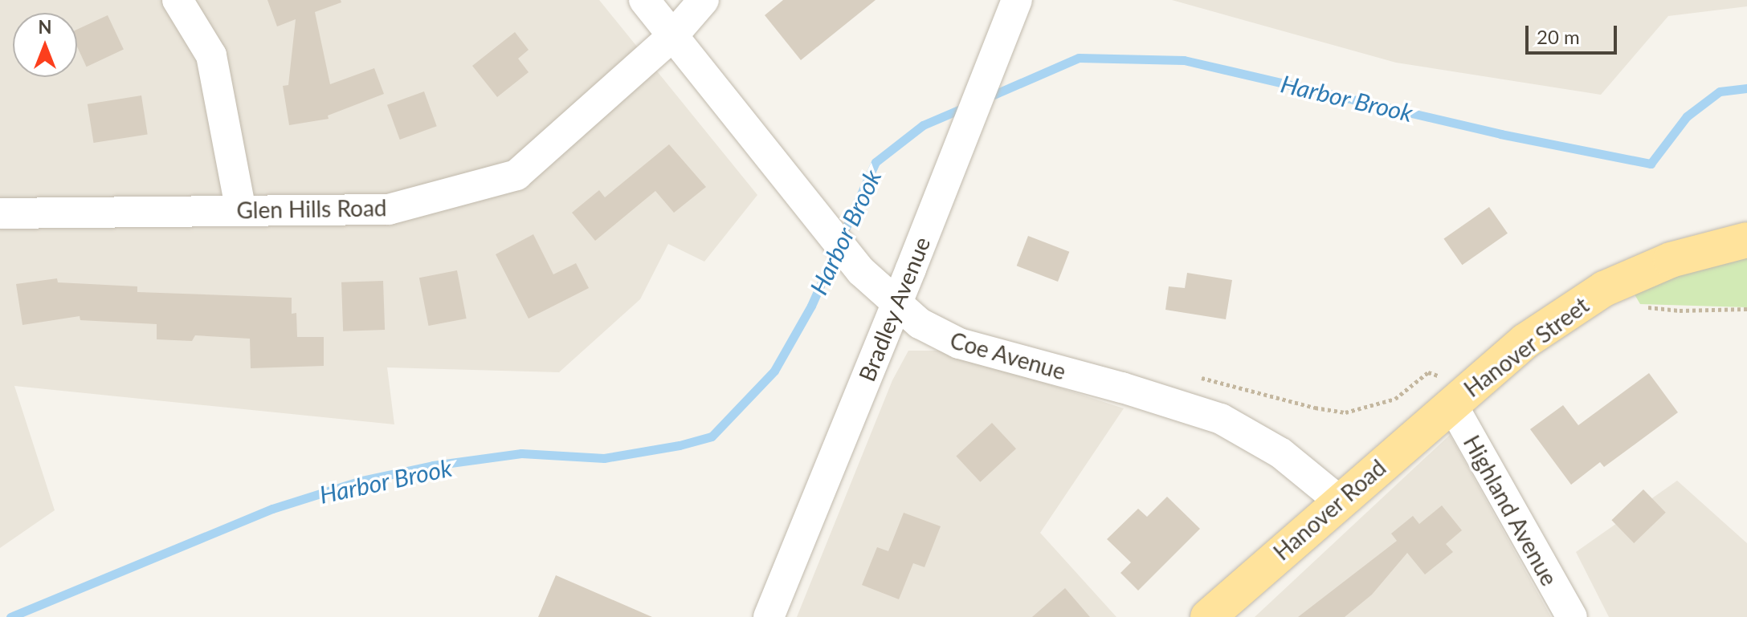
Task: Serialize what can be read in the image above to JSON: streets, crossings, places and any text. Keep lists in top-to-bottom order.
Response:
{
  "streets": {
    "main road": ["Hanover Street", "Hanover Road"],
    "street": [
      "Glen Hills Road",
      "Bradley Avenue",
      "Coe Avenue",
      "Highland Avenue"
    ]
  },
  "crossings": [
    ["Glen Hills Road", "Coe Avenue"],
    ["Bradley Avenue", "Coe Avenue"],
    ["Hanover Street", "Hanover Road"],
    ["Hanover Street", "Highland Avenue"],
    ["Coe Avenue", "Hanover Road"],
    ["Hanover Road", "Highland Avenue"]
  ],
  "water": ["Harbor Brook"],
  "scale_bar": "20 m",
  "north": "top"
}
